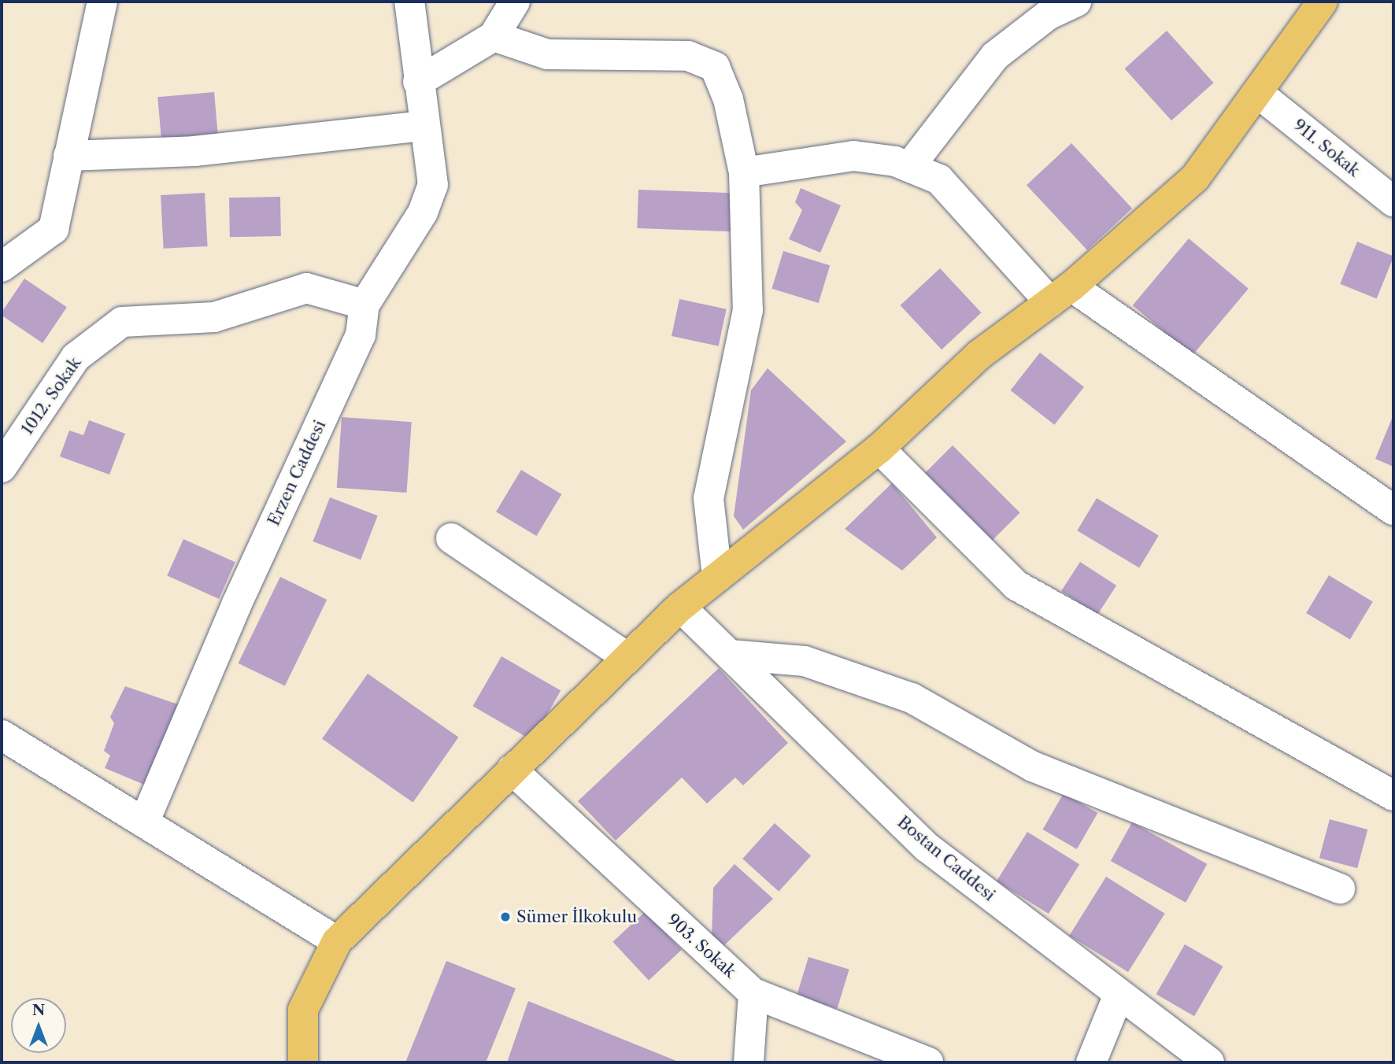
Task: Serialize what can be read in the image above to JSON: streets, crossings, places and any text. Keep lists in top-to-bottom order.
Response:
{
  "streets": {
    "street": [
      "911. Sokak",
      "1012. Sokak",
      "Erzen Caddesi",
      "Bostan Caddesi",
      "903. Sokak"
    ]
  },
  "crossings": [
    ["1012. Sokak", "Erzen Caddesi"]
  ],
  "places": ["Sümer İlkokulu"],
  "north": "top"
}
